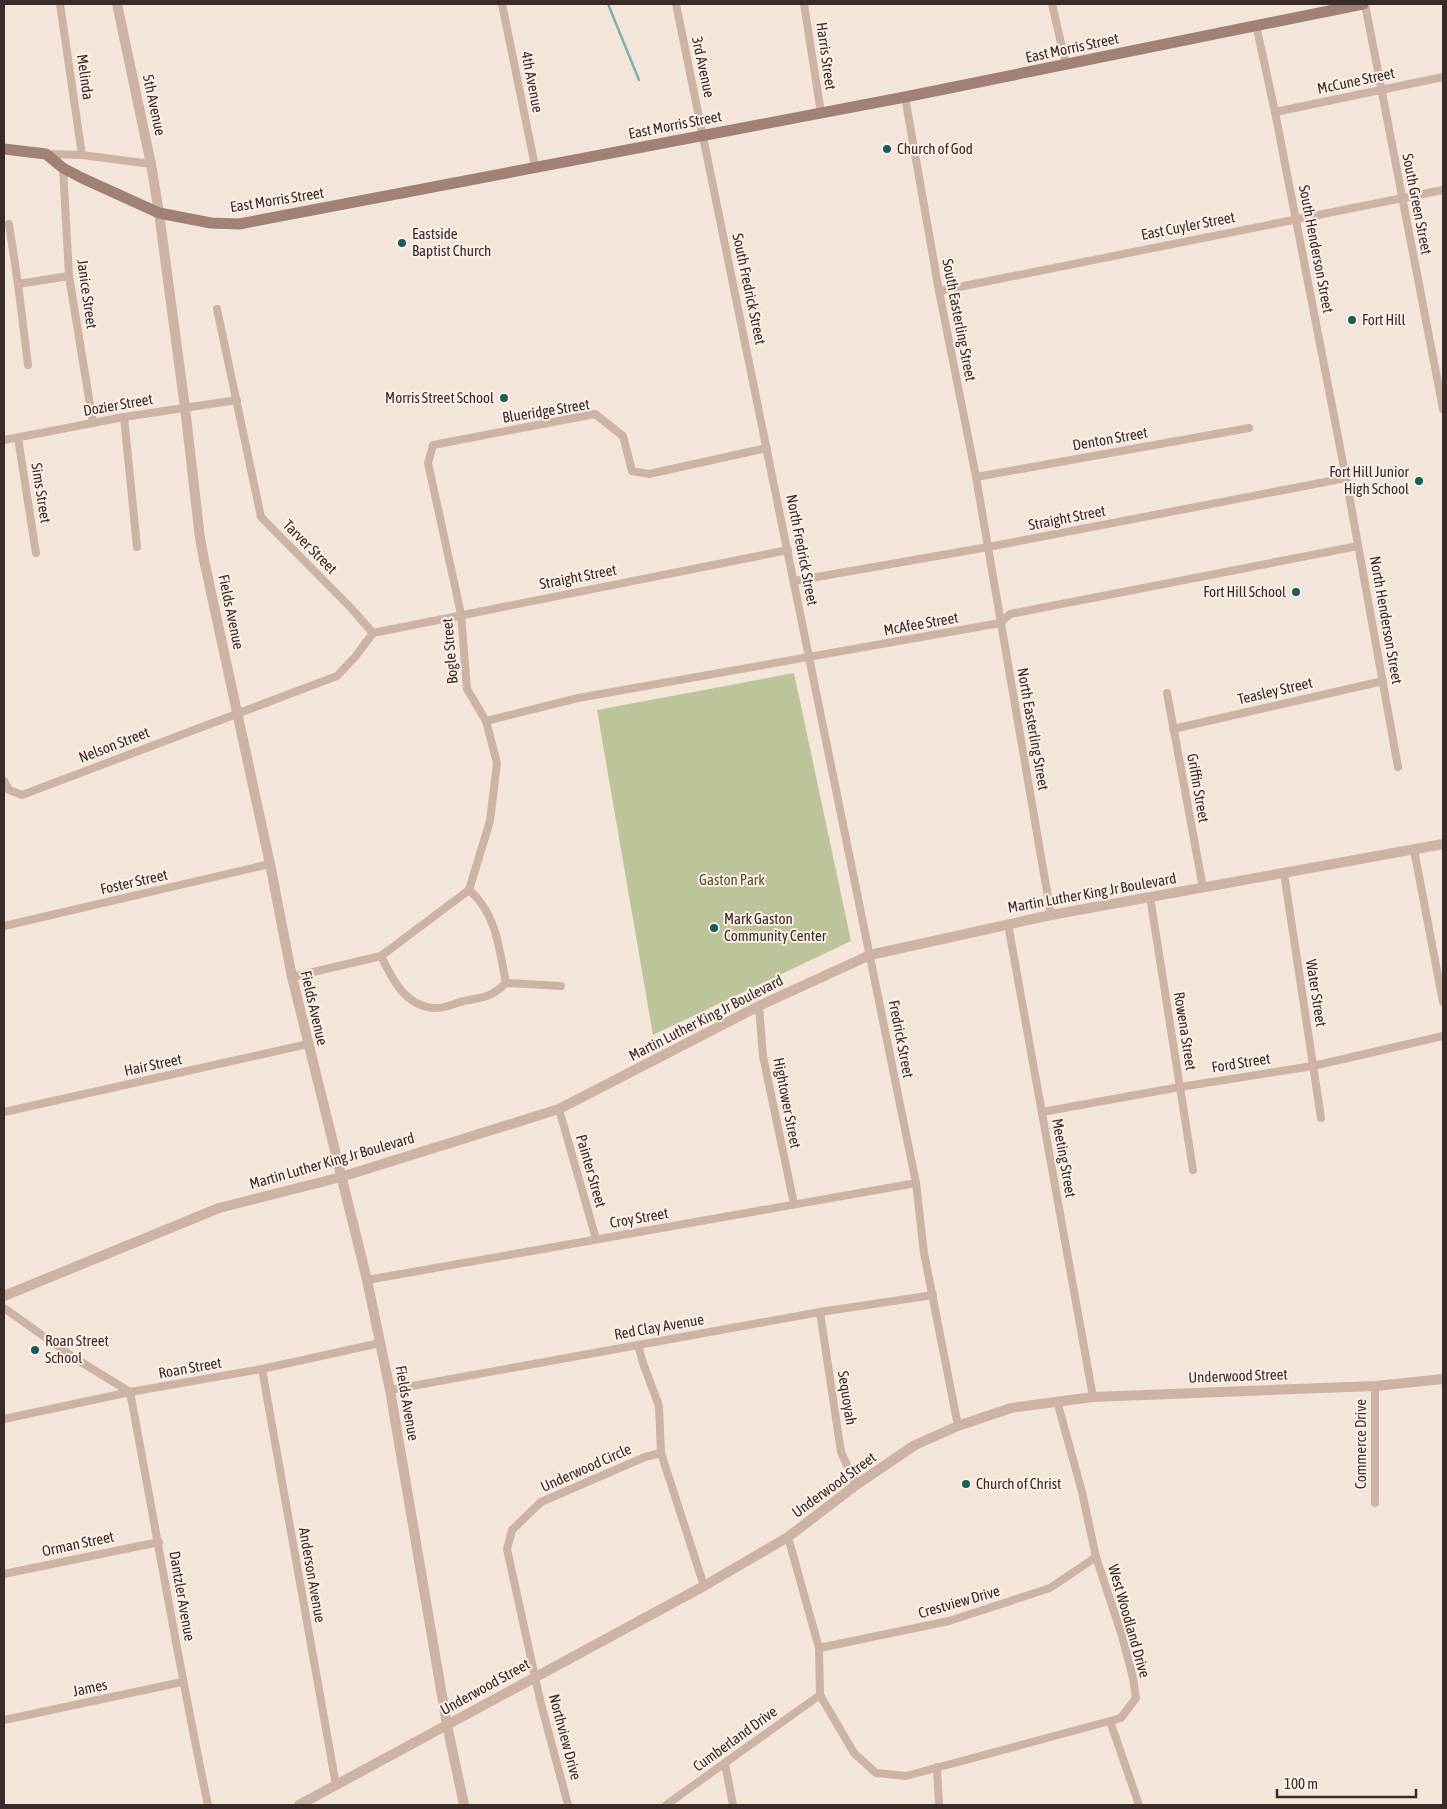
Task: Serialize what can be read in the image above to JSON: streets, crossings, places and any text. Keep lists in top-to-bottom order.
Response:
{
  "streets": {
    "main road": ["East Morris Street"],
    "street": [
      "Harris Street",
      "3rd Avenue",
      "Melinda",
      "McCune Street",
      "4th Avenue",
      "5th Avenue",
      "South Green Street",
      "East Cuyler Street",
      "South Henderson Street",
      "South Fredrick Street",
      "Janice Street",
      "South Easterling Street",
      "Dozier Street",
      "Blueridge Street",
      "Denton Street",
      "Sims Street",
      "Straight Street",
      "Tarver Street",
      "North Fredrick Street",
      "Fields Avenue",
      "North Henderson Street",
      "McAfee Street",
      "Bogle Street",
      "Teasley Street",
      "North Easterling Street",
      "Nelson Street",
      "Griffin Street",
      "Foster Street",
      "Martin Luther King Jr Boulevard",
      "Water Street",
      "Rowena Street",
      "Fredrick Street",
      "Ford Street",
      "Hair Street",
      "Hightower Street",
      "Meeting Street",
      "Painter Street",
      "Croy Street",
      "Red Clay Avenue",
      "Roan Street",
      "Underwood Street",
      "Sequoyah",
      "Commerce Drive",
      "Underwood Circle",
      "Orman Street",
      "Anderson Avenue",
      "Dantzler Avenue",
      "Crestview Drive",
      "West Woodland Drive",
      "James",
      "Northview Drive",
      "Cumberland Drive"
    ]
  },
  "crossings": [
    ["East Morris Street", "Harris Street"],
    ["East Morris Street", "3rd Avenue"],
    ["East Morris Street", "4th Avenue"],
    ["East Morris Street", "5th Avenue"],
    ["East Morris Street", "South Green Street"],
    ["East Morris Street", "South Henderson Street"],
    ["East Morris Street", "South Fredrick Street"],
    ["East Morris Street", "Janice Street"],
    ["East Morris Street", "South Easterling Street"],
    ["East Morris Street", "Fields Avenue"],
    ["3rd Avenue", "South Fredrick Street"],
    ["McCune Street", "South Green Street"],
    ["McCune Street", "South Henderson Street"],
    ["5th Avenue", "Fields Avenue"],
    ["South Green Street", "East Cuyler Street"],
    ["East Cuyler Street", "South Henderson Street"],
    ["East Cuyler Street", "South Easterling Street"],
    ["South Henderson Street", "Straight Street"],
    ["South Henderson Street", "North Henderson Street"],
    ["South Fredrick Street", "Blueridge Street"],
    ["South Fredrick Street", "North Fredrick Street"],
    ["Janice Street", "Dozier Street"],
    ["South Easterling Street", "Denton Street"],
    ["South Easterling Street", "Straight Street"],
    ["South Easterling Street", "North Easterling Street"],
    ["Dozier Street", "Sims Street"],
    ["Dozier Street", "Tarver Street"],
    ["Dozier Street", "Fields Avenue"],
    ["Blueridge Street", "North Fredrick Street"],
    ["Blueridge Street", "Bogle Street"],
    ["Straight Street", "Tarver Street"],
    ["Straight Street", "North Fredrick Street"],
    ["Straight Street", "North Henderson Street"],
    ["Straight Street", "Bogle Street"],
    ["Straight Street", "North Easterling Street"],
    ["North Fredrick Street", "McAfee Street"],
    ["North Fredrick Street", "Fredrick Street"],
    ["Fields Avenue", "Nelson Street"],
    ["Fields Avenue", "Foster Street"],
    ["Fields Avenue", "Martin Luther King Jr Boulevard"],
    ["Fields Avenue", "Hair Street"],
    ["Fields Avenue", "Croy Street"],
    ["Fields Avenue", "Red Clay Avenue"],
    ["Fields Avenue", "Roan Street"],
    ["Fields Avenue", "Underwood Street"],
    ["North Henderson Street", "McAfee Street"],
    ["North Henderson Street", "Teasley Street"],
    ["McAfee Street", "Bogle Street"],
    ["McAfee Street", "North Easterling Street"],
    ["McAfee Street", "Fredrick Street"],
    ["Teasley Street", "Griffin Street"],
    ["North Easterling Street", "Martin Luther King Jr Boulevard"],
    ["Griffin Street", "Martin Luther King Jr Boulevard"],
    ["Martin Luther King Jr Boulevard", "Water Street"],
    ["Martin Luther King Jr Boulevard", "Rowena Street"],
    ["Martin Luther King Jr Boulevard", "Fredrick Street"],
    ["Martin Luther King Jr Boulevard", "Hightower Street"],
    ["Martin Luther King Jr Boulevard", "Meeting Street"],
    ["Martin Luther King Jr Boulevard", "Painter Street"],
    ["Water Street", "Ford Street"],
    ["Rowena Street", "Ford Street"],
    ["Fredrick Street", "Croy Street"],
    ["Fredrick Street", "Red Clay Avenue"],
    ["Fredrick Street", "Underwood Street"],
    ["Ford Street", "Meeting Street"],
    ["Hightower Street", "Croy Street"],
    ["Meeting Street", "Underwood Street"],
    ["Painter Street", "Croy Street"],
    ["Red Clay Avenue", "Sequoyah"],
    ["Roan Street", "Anderson Avenue"],
    ["Roan Street", "Dantzler Avenue"],
    ["Underwood Street", "Sequoyah"],
    ["Underwood Street", "Commerce Drive"],
    ["Underwood Street", "Underwood Circle"],
    ["Underwood Street", "Anderson Avenue"],
    ["Underwood Street", "West Woodland Drive"],
    ["Underwood Street", "Northview Drive"],
    ["Underwood Circle", "Northview Drive"],
    ["Orman Street", "Dantzler Avenue"],
    ["Dantzler Avenue", "James"],
    ["Crestview Drive", "West Woodland Drive"],
    ["West Woodland Drive", "Cumberland Drive"]
  ],
  "parks": ["Gaston Park"],
  "places": [
    "Church of God",
    "Eastside Baptist Church",
    "Fort Hill",
    "Morris Street School",
    "Fort Hill Junior High School",
    "Fort Hill School",
    "Mark Gaston Community Center",
    "Roan Street School",
    "Church of Christ"
  ],
  "scale_bar": "100 m"
}
